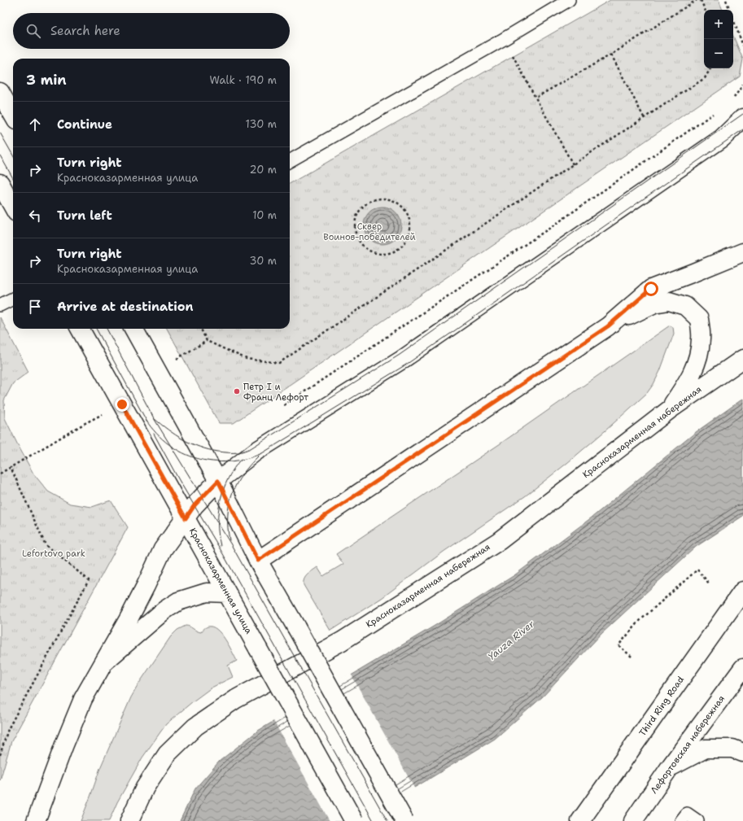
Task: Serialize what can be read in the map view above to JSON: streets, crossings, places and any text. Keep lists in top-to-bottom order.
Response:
{
  "streets": {
    "main road": [
      "Красноказарменная набережная",
      "Красноказарменная улица",
      "Third Ring Road",
      "Лефортовская набережная"
    ]
  },
  "water": ["Yauza River"],
  "parks": ["Сквер Воинов-победителей", "Lefortovo park"],
  "places": ["Петр I и Франц Лефорт"],
  "page": {
    "map_buttons": ["+", "−"],
    "search": "Search here",
    "heading": ["3 min", "Walk · 190 m"],
    "list": [
      ["Continue", "130 m"],
      ["Turn right", "Красноказарменная улица", "20 m"],
      ["Turn left", "10 m"],
      ["Turn right", "Красноказарменная улица", "30 m"],
      "Arrive at destination"
    ]
  }
}
